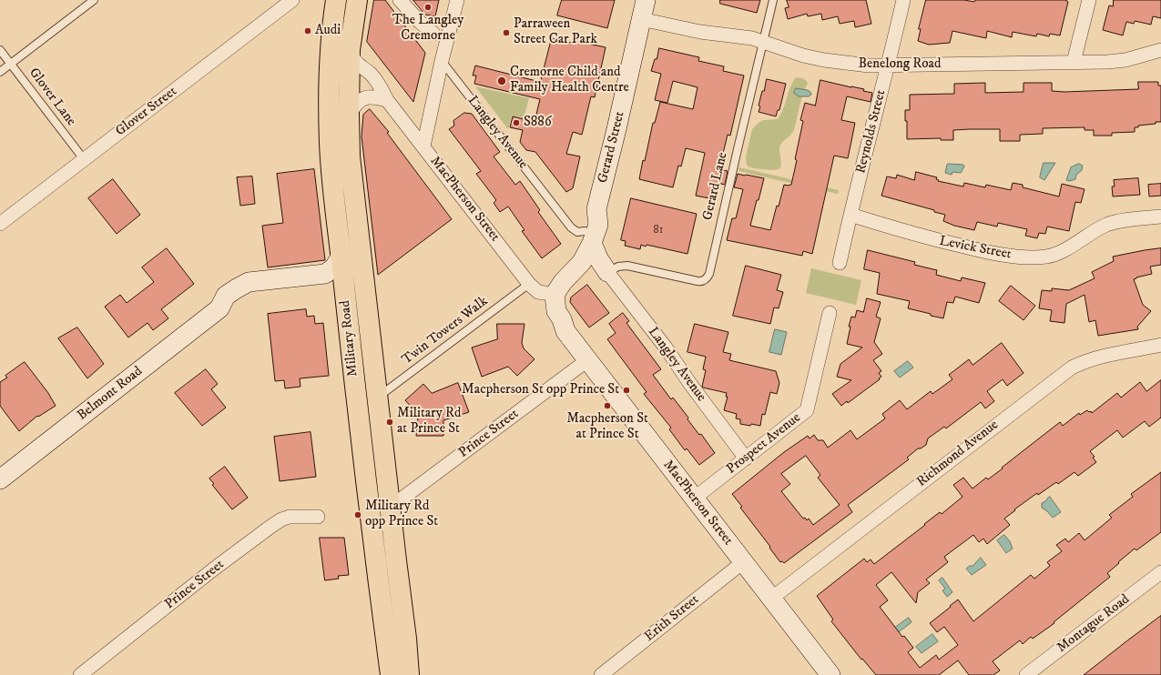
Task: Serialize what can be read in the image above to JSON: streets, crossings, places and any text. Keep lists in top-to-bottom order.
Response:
{
  "streets": {
    "highway": ["Military Road"],
    "main road": ["Gerard Street", "MacPherson Street", "Belmont Road"],
    "street": [
      "Benelong Road",
      "Glover Street",
      "Reynolds Street",
      "Langley Avenue",
      "Levick Street",
      "Prince Street",
      "Prospect Avenue",
      "Richmond Avenue",
      "Erith Street",
      "Montague Road"
    ],
    "lane": ["Glover Lane", "Gerard Lane", "Twin Towers Walk"]
  },
  "crossings": [
    ["Benelong Road", "Reynolds Street"],
    ["Benelong Road", "Gerard Street"],
    ["Benelong Road", "Gerard Lane"],
    ["Glover Lane", "Glover Street"],
    ["Reynolds Street", "Levick Street"],
    ["Langley Avenue", "Gerard Street"],
    ["Langley Avenue", "Gerard Lane"],
    ["Langley Avenue", "Prospect Avenue"],
    ["Gerard Street", "MacPherson Street"],
    ["Gerard Street", "Twin Towers Walk"],
    ["MacPherson Street", "Twin Towers Walk"],
    ["MacPherson Street", "Military Road"],
    ["MacPherson Street", "Prince Street"],
    ["MacPherson Street", "Prospect Avenue"],
    ["MacPherson Street", "Richmond Avenue"],
    ["MacPherson Street", "Erith Street"],
    ["Twin Towers Walk", "Military Road"],
    ["Military Road", "Belmont Road"],
    ["Military Road", "Prince Street"]
  ],
  "places": [
    "The Langley Cremorne",
    "Audi",
    "Parraween Street Car Park",
    "Cremorne Child and Family Health Centre",
    "S886",
    "Macpherson St opp Prince St",
    "Macpherson St at Prince St",
    "Military Rd at Prince St",
    "Military Rd opp Prince St"
  ],
  "house_numbers": ["81"]
}
